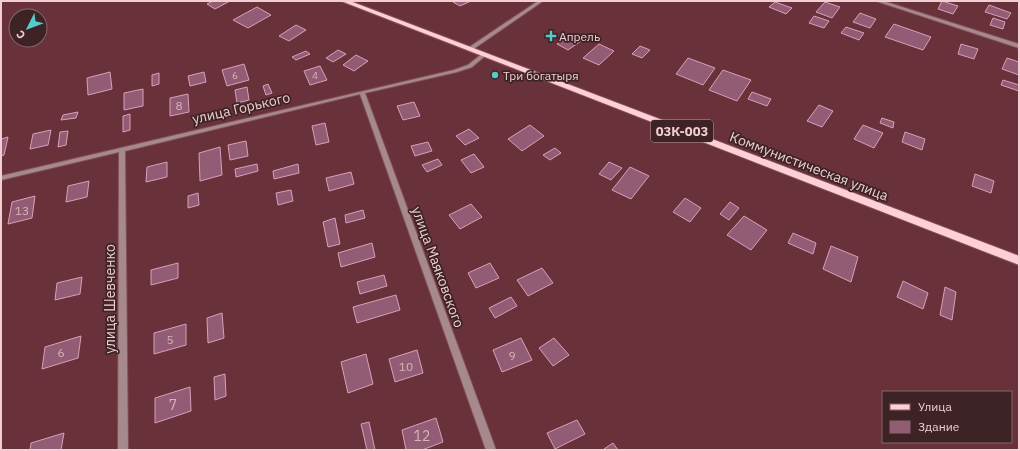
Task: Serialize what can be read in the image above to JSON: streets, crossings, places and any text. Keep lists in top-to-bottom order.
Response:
{
  "streets": {
    "main road": ["03К-003", "Коммунистическая улица"],
    "street": ["улица Горького", "улица Маяковского", "улица Шевченко"]
  },
  "crossings": [
    ["улица Горького", "Коммунистическая улица"],
    ["улица Горького", "улица Маяковского"],
    ["улица Горького", "улица Шевченко"]
  ],
  "places": {
    "health": ["Апрель"],
    "other": ["Три богатыря"]
  },
  "house_numbers": [
    "6",
    "4",
    "8",
    "13",
    "5",
    "6",
    "9",
    "10",
    "7",
    "12"
  ],
  "legend": ["Улица", "Здание"],
  "north": "bottom left"
}
